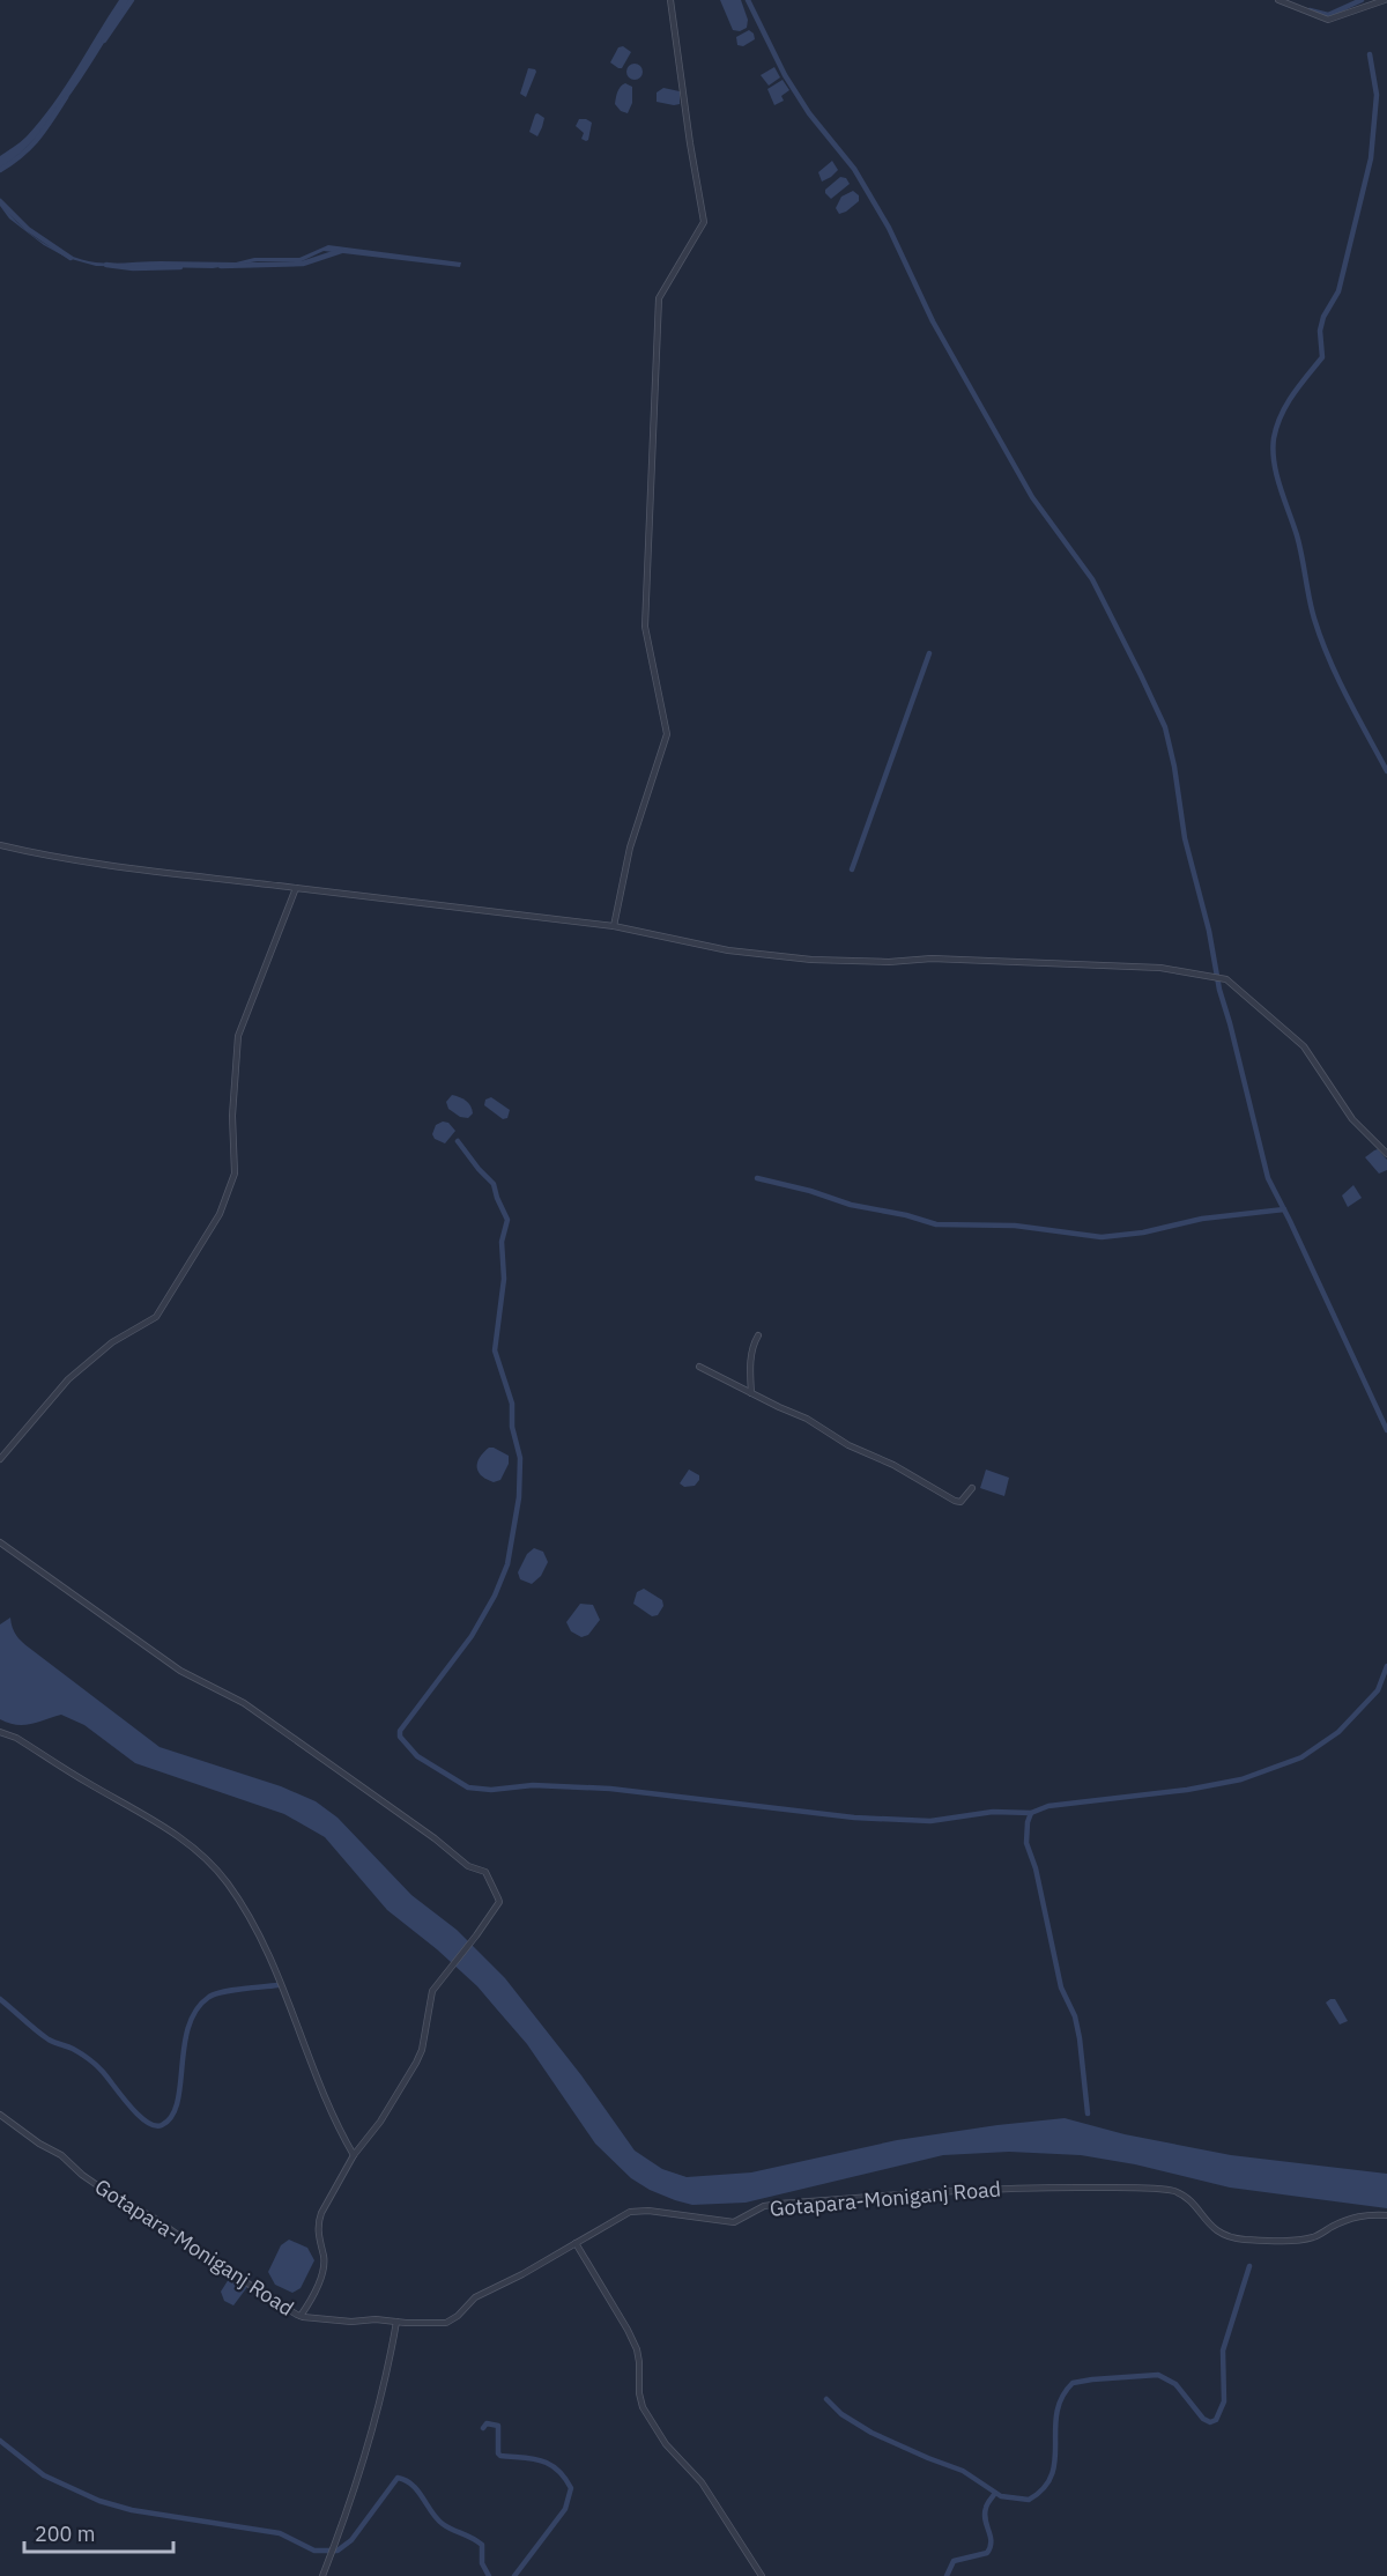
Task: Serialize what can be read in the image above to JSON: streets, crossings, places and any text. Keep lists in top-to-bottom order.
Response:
{
  "streets": {
    "street": ["Gotapara-Moniganj Road"]
  },
  "scale_bar": "200 m"
}
